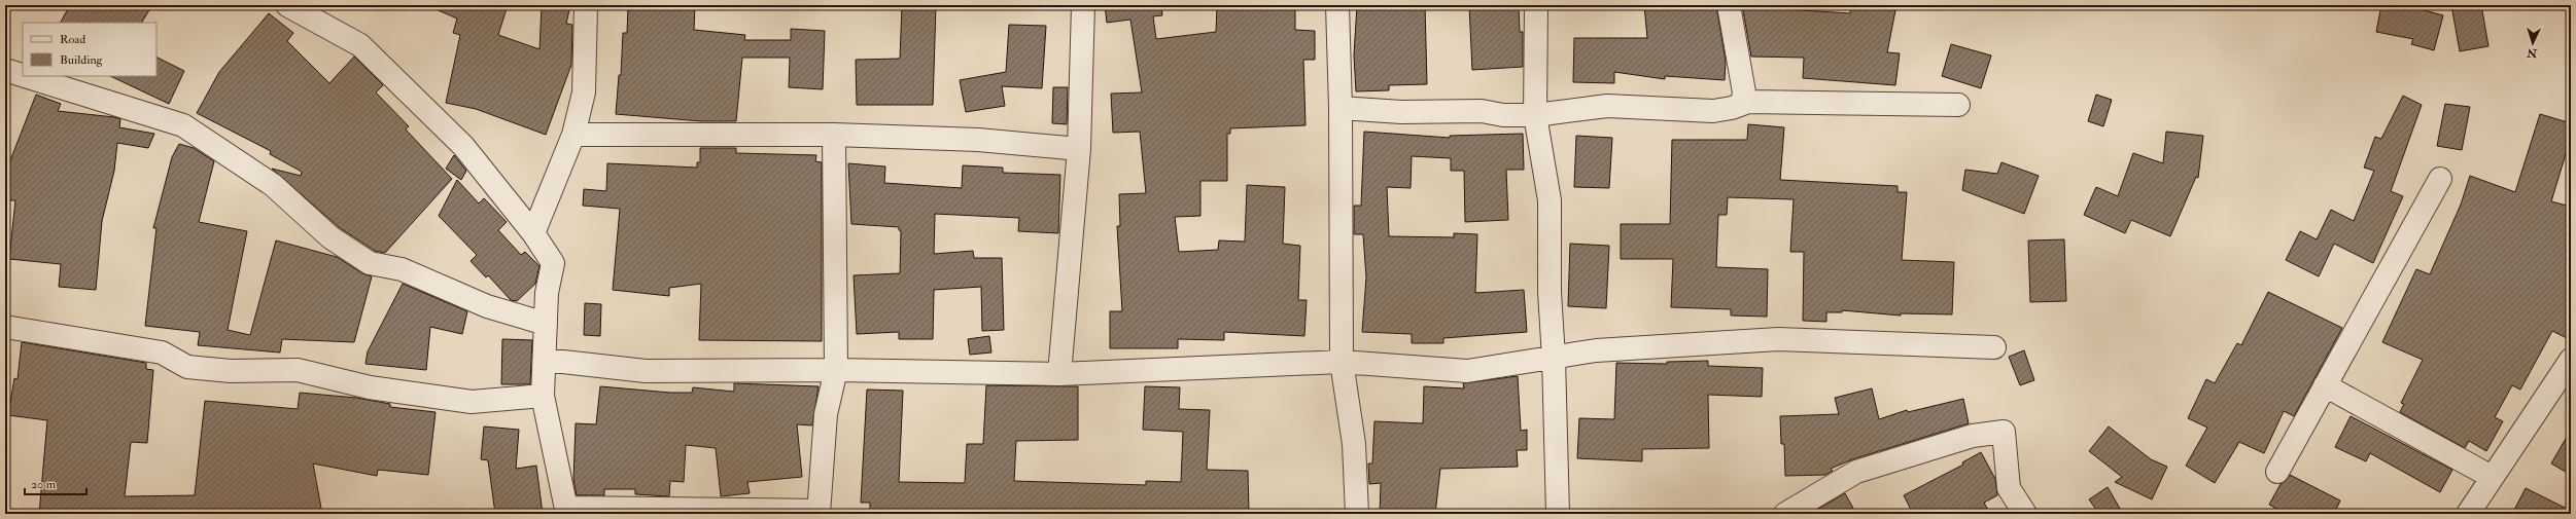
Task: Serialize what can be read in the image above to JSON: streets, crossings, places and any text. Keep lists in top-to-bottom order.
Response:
{
  "legend": ["Road", "Building"],
  "scale_bar": "20 m",
  "north": "bottom"
}
